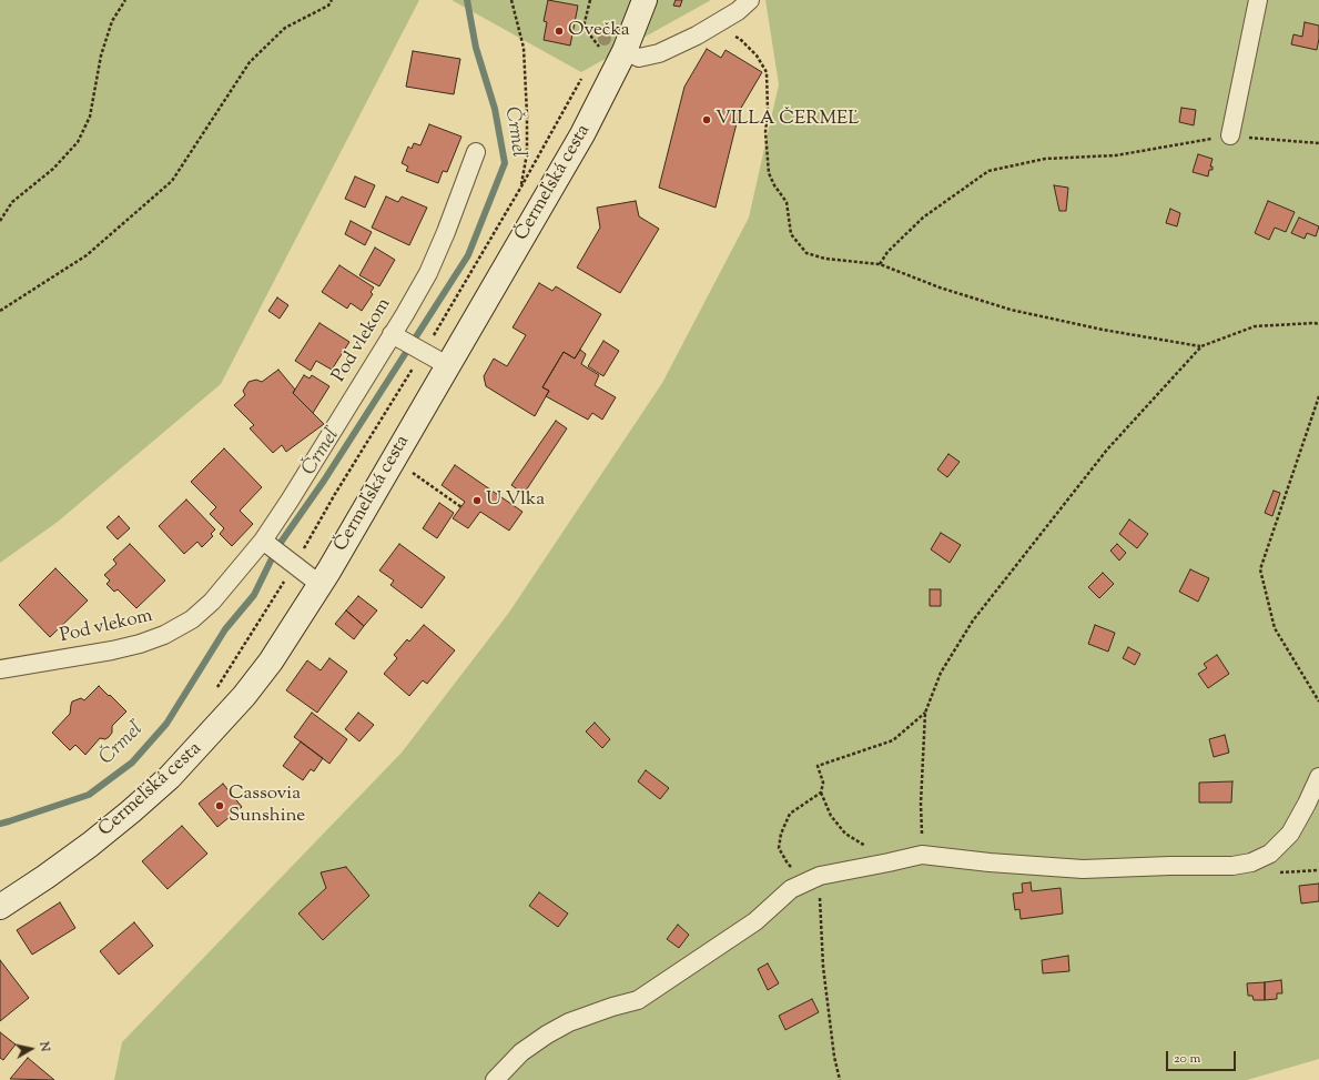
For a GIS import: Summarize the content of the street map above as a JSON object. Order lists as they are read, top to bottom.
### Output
{
  "streets": {
    "main road": ["Čermeľská cesta"],
    "street": ["Pod vlekom"]
  },
  "water": ["Črmeľ"],
  "places": [
    "Ovečka",
    "VILLA ČERMEĽ",
    "U Vlka",
    "Cassovia Sunshine"
  ],
  "scale_bar": "20 m",
  "north": "right"
}
